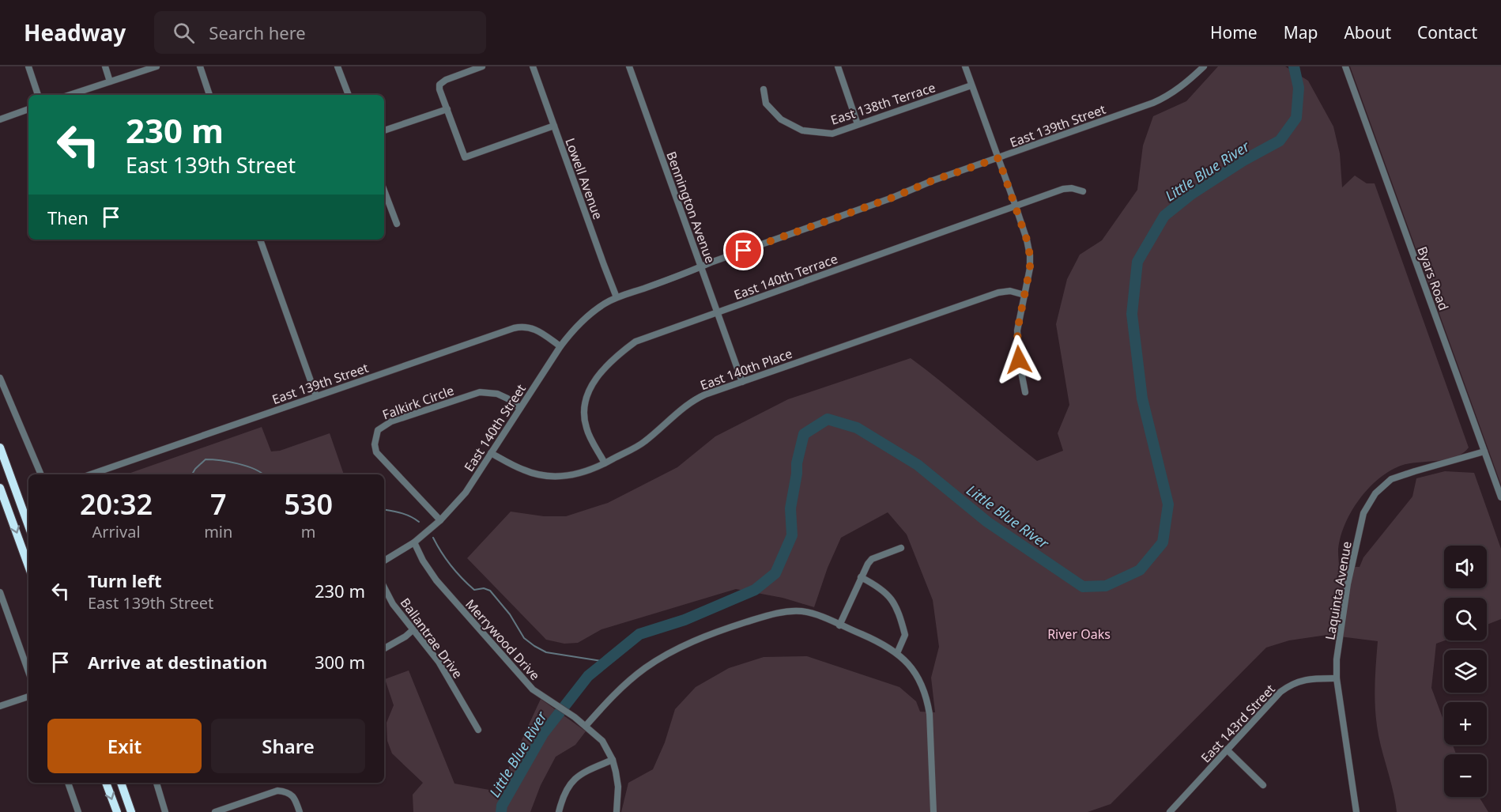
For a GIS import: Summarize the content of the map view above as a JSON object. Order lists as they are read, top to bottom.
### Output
{
  "streets": {
    "street": [
      "East 138th Terrace",
      "East 139th Street",
      "Lowell Avenue",
      "Bennington Avenue",
      "East 140th Terrace",
      "Byars Road",
      "East 140th Place",
      "Falkirk Circle",
      "East 140th Street",
      "Laquinta Avenue",
      "Ballantrae Drive",
      "Merrywood Drive",
      "East 143rd Street"
    ]
  },
  "crossings": [
    ["East 139th Street", "Lowell Avenue"],
    ["East 139th Street", "Bennington Avenue"],
    ["East 139th Street", "East 140th Street"],
    ["Lowell Avenue", "East 140th Street"],
    ["Bennington Avenue", "East 140th Terrace"],
    ["Bennington Avenue", "East 140th Place"],
    ["East 140th Terrace", "East 140th Place"],
    ["Byars Road", "Laquinta Avenue"],
    ["East 140th Place", "East 140th Street"],
    ["Falkirk Circle", "East 140th Street"],
    ["East 140th Street", "Merrywood Drive"],
    ["Laquinta Avenue", "East 143rd Street"]
  ],
  "water": ["Little Blue River"],
  "parks": ["River Oaks"],
  "page": {
    "header": "Headway",
    "search": "Search here",
    "nav": [
      "Home",
      "Map",
      "About",
      "Contact"
    ],
    "turn": ["230 m", "East 139th Street"],
    "then": "Then",
    "eta": [
      "20:32",
      "Arrival",
      "7",
      "min",
      "530",
      "m"
    ],
    "map_buttons": ["+", "−"],
    "list": [
      {
        "name": "Turn left",
        "note": "East 139th Street",
        "value": "230 m"
      },
      {
        "name": "Arrive at destination",
        "value": "300 m"
      }
    ],
    "buttons": ["Exit", "Share"]
  }
}
